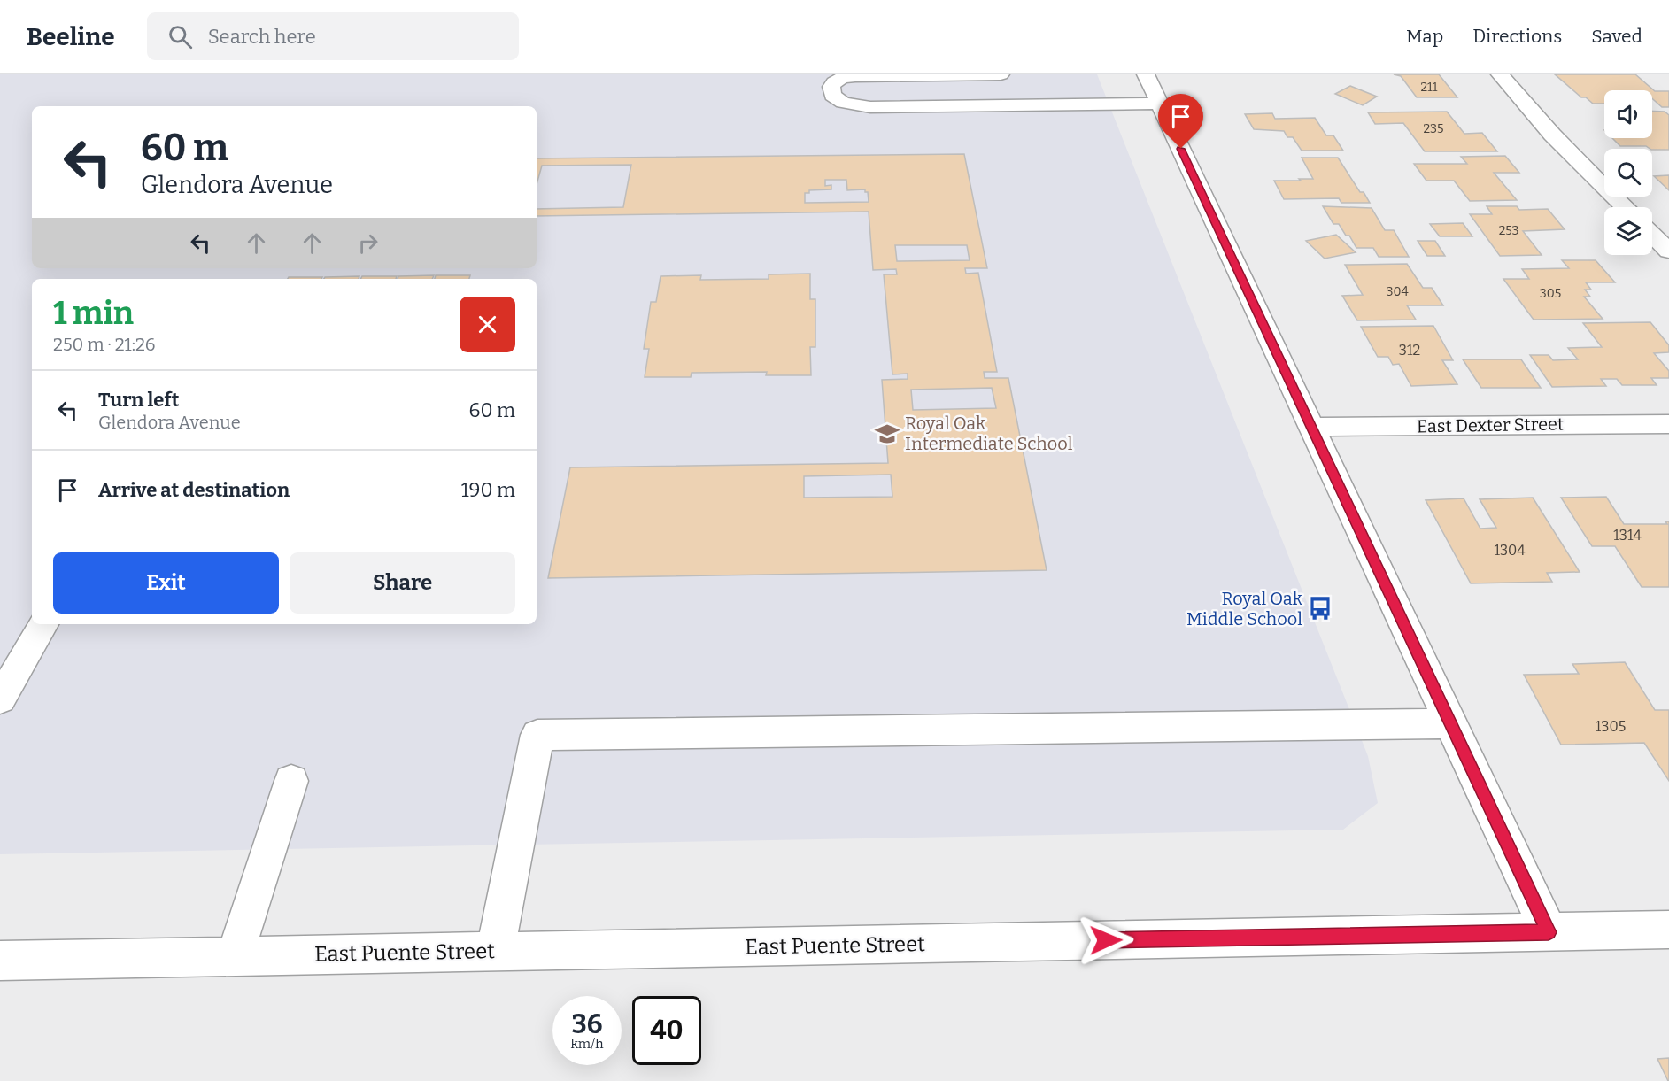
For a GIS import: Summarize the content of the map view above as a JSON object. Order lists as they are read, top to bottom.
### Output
{
  "streets": {
    "street": ["East Dexter Street", "East Puente Street"]
  },
  "places": {
    "school or university": ["Royal Oak Intermediate School"],
    "bus stop": ["Royal Oak Middle School"]
  },
  "house_numbers": [
    "211",
    "235",
    "253",
    "304",
    "305",
    "312",
    "1314",
    "1304",
    "1305"
  ],
  "page": {
    "header": "Beeline",
    "search": "Search here",
    "nav": ["Map", "Directions", "Saved"],
    "turn": ["60 m", "Glendora Avenue"],
    "heading": ["1 min", "250 m · 21:26"],
    "list": [
      {
        "name": "Turn left",
        "note": "Glendora Avenue",
        "value": "60 m"
      },
      {
        "name": "Arrive at destination",
        "value": "190 m"
      }
    ],
    "buttons": ["Exit", "Share"],
    "speed": "36 km/h",
    "limit": "40"
  }
}
